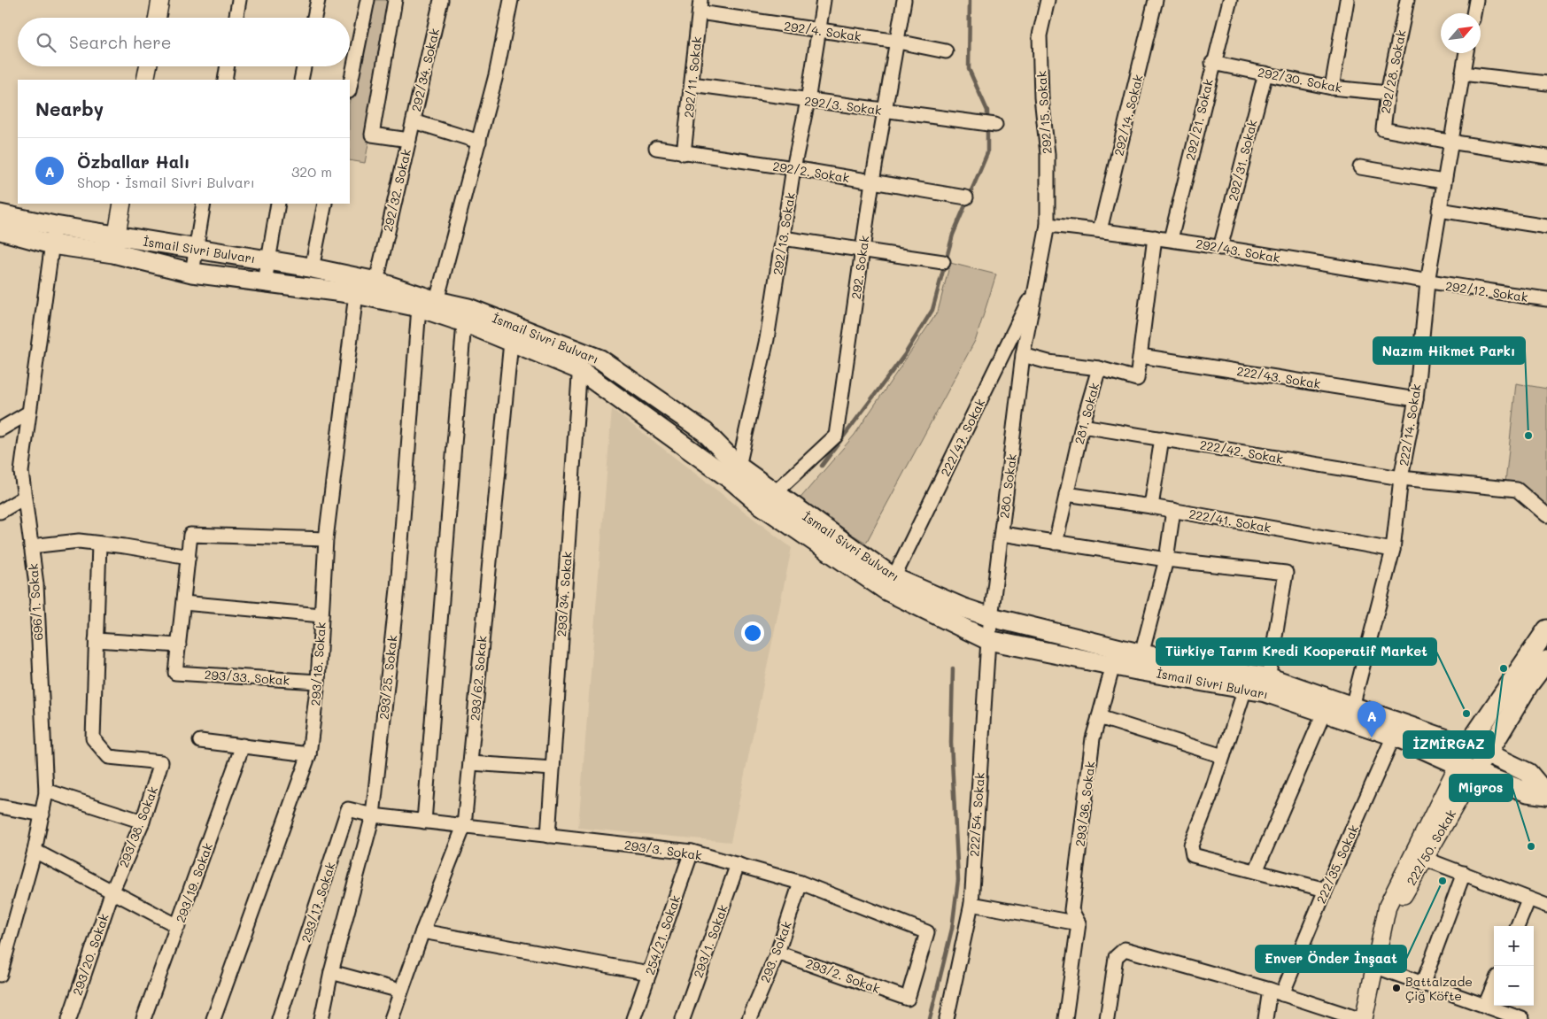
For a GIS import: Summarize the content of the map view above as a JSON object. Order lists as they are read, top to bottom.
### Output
{
  "streets": {
    "main road": ["İsmail Sivri Bulvarı"],
    "street": [
      "292/4. Sokak",
      "292/34. Sokak",
      "292/28. Sokak",
      "292/11. Sokak",
      "292/30. Sokak",
      "292/3. Sokak",
      "292/15. Sokak",
      "292/14. Sokak",
      "292/21. Sokak",
      "292/31. Sokak",
      "292/2. Sokak",
      "292/32. Sokak",
      "292/13. Sokak",
      "292/43. Sokak",
      "292. Sokak",
      "292/12. Sokak",
      "222/43. Sokak",
      "281. Sokak",
      "222/14. Sokak",
      "222/47. Sokak",
      "222/42. Sokak",
      "280. Sokak",
      "222/41. Sokak",
      "293/34. Sokak",
      "696/1. Sokak",
      "293/18. Sokak",
      "293/33. Sokak",
      "293/25. Sokak",
      "293/62. Sokak",
      "293/36. Sokak",
      "222/54. Sokak",
      "293/38. Sokak",
      "222/50. Sokak",
      "293/3. Sokak",
      "222/35. Sokak",
      "293/19. Sokak",
      "293/17. Sokak",
      "254/21. Sokak",
      "293/1. Sokak",
      "293. Sokak",
      "293/20. Sokak",
      "293/2. Sokak"
    ]
  },
  "crossings": [
    ["292/4. Sokak", "292/11. Sokak"],
    ["292/4. Sokak", "292/13. Sokak"],
    ["292/4. Sokak", "292. Sokak"],
    ["292/34. Sokak", "292/32. Sokak"],
    ["292/28. Sokak", "292/30. Sokak"],
    ["292/28. Sokak", "222/14. Sokak"],
    ["292/11. Sokak", "292/3. Sokak"],
    ["292/11. Sokak", "292/2. Sokak"],
    ["292/30. Sokak", "292/21. Sokak"],
    ["292/30. Sokak", "292/31. Sokak"],
    ["292/3. Sokak", "292/13. Sokak"],
    ["292/3. Sokak", "292. Sokak"],
    ["292/15. Sokak", "292/43. Sokak"],
    ["292/15. Sokak", "280. Sokak"],
    ["292/14. Sokak", "292/43. Sokak"],
    ["292/21. Sokak", "292/43. Sokak"],
    ["292/31. Sokak", "292/43. Sokak"],
    ["292/2. Sokak", "292/13. Sokak"],
    ["292/2. Sokak", "292. Sokak"],
    ["292/32. Sokak", "İsmail Sivri Bulvarı"],
    ["292/13. Sokak", "İsmail Sivri Bulvarı"],
    ["İsmail Sivri Bulvarı", "292. Sokak"],
    ["İsmail Sivri Bulvarı", "222/14. Sokak"],
    ["İsmail Sivri Bulvarı", "222/47. Sokak"],
    ["İsmail Sivri Bulvarı", "280. Sokak"],
    ["İsmail Sivri Bulvarı", "293/34. Sokak"],
    ["İsmail Sivri Bulvarı", "696/1. Sokak"],
    ["İsmail Sivri Bulvarı", "293/18. Sokak"],
    ["İsmail Sivri Bulvarı", "293/25. Sokak"],
    ["İsmail Sivri Bulvarı", "293/62. Sokak"],
    ["İsmail Sivri Bulvarı", "293/36. Sokak"],
    ["İsmail Sivri Bulvarı", "222/54. Sokak"],
    ["İsmail Sivri Bulvarı", "222/50. Sokak"],
    ["İsmail Sivri Bulvarı", "222/35. Sokak"],
    ["292/43. Sokak", "292/12. Sokak"],
    ["292/43. Sokak", "222/14. Sokak"],
    ["292/43. Sokak", "280. Sokak"],
    ["292/12. Sokak", "222/14. Sokak"],
    ["222/43. Sokak", "281. Sokak"],
    ["222/43. Sokak", "222/14. Sokak"],
    ["281. Sokak", "222/42. Sokak"],
    ["281. Sokak", "222/41. Sokak"],
    ["222/14. Sokak", "222/42. Sokak"],
    ["222/14. Sokak", "222/41. Sokak"],
    ["222/47. Sokak", "280. Sokak"],
    ["280. Sokak", "222/54. Sokak"],
    ["293/34. Sokak", "293/3. Sokak"],
    ["293/18. Sokak", "293/33. Sokak"],
    ["293/25. Sokak", "293/3. Sokak"],
    ["293/25. Sokak", "293/17. Sokak"],
    ["293/62. Sokak", "293/3. Sokak"],
    ["293/38. Sokak", "293/20. Sokak"],
    ["293/3. Sokak", "293/17. Sokak"],
    ["293/3. Sokak", "254/21. Sokak"],
    ["293/3. Sokak", "293/1. Sokak"],
    ["293/3. Sokak", "293. Sokak"],
    ["293/3. Sokak", "293/2. Sokak"],
    ["293. Sokak", "293/2. Sokak"]
  ],
  "places": [
    "Nazım Hikmet Parkı",
    "İZMİRGAZ",
    "Türkiye Tarım Kredi Kooperatif Market",
    "Migros",
    "Enver Önder İnşaat",
    "Battalzade Çiğ Köfte"
  ],
  "north": "top right",
  "page": {
    "search": "Search here",
    "heading": "Nearby",
    "list": [
      {
        "mark": "A",
        "name": "Özballar Halı",
        "note": "Shop · İsmail Sivri Bulvarı",
        "value": "320 m"
      }
    ],
    "pins": "A",
    "map_buttons": ["+", "−"]
  }
}
